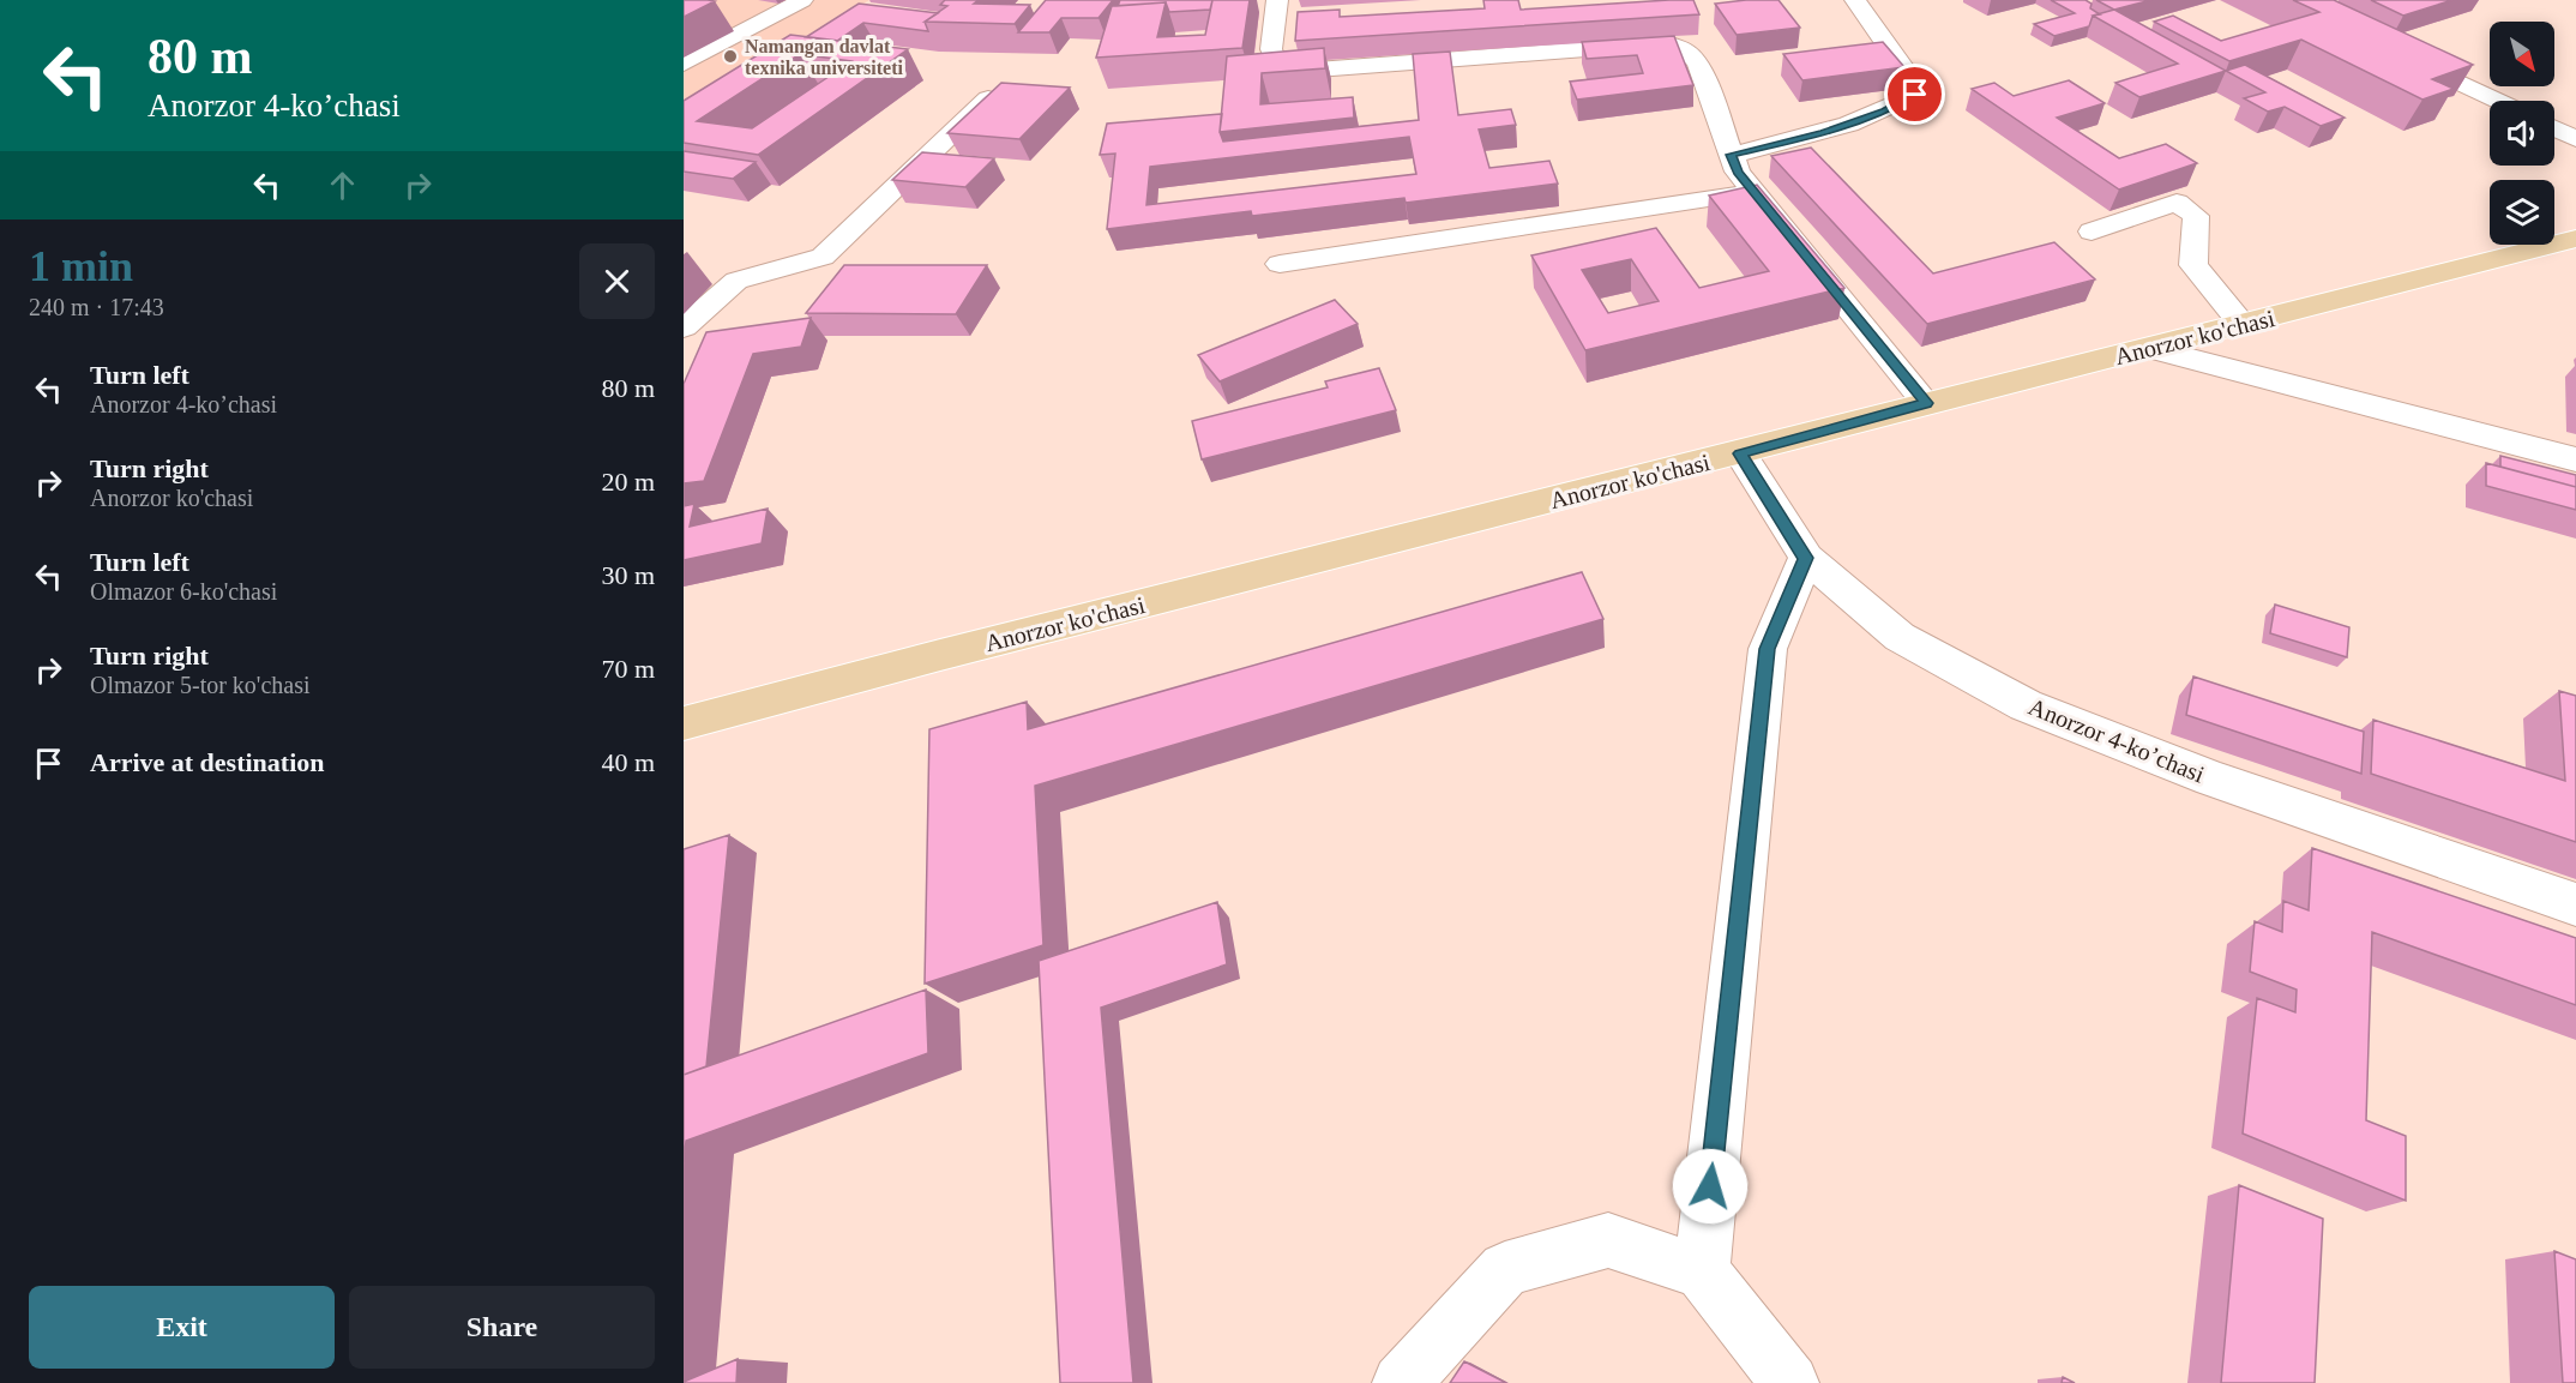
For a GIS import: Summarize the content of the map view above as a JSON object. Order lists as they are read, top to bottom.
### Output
{
  "streets": {
    "main road": ["Anorzor ko'chasi"],
    "street": ["Аnorzor 4-koʼchasi"]
  },
  "crossings": [
    ["Anorzor ko'chasi", "Аnorzor 4-koʼchasi"]
  ],
  "places": ["Namangan davlat texnika universiteti"],
  "north": "bottom right",
  "page": {
    "turn": ["80 m", "Аnorzor 4-koʼchasi"],
    "heading": ["1 min", "240 m · 17:43"],
    "list": [
      {
        "name": "Turn left",
        "note": "Аnorzor 4-koʼchasi",
        "value": "80 m"
      },
      {
        "name": "Turn right",
        "note": "Anorzor ko'chasi",
        "value": "20 m"
      },
      {
        "name": "Turn left",
        "note": "Olmazor 6-ko'chasi",
        "value": "30 m"
      },
      {
        "name": "Turn right",
        "note": "Olmazor 5-tor ko'chasi",
        "value": "70 m"
      },
      {
        "name": "Arrive at destination",
        "value": "40 m"
      }
    ],
    "buttons": ["Exit", "Share"]
  }
}
